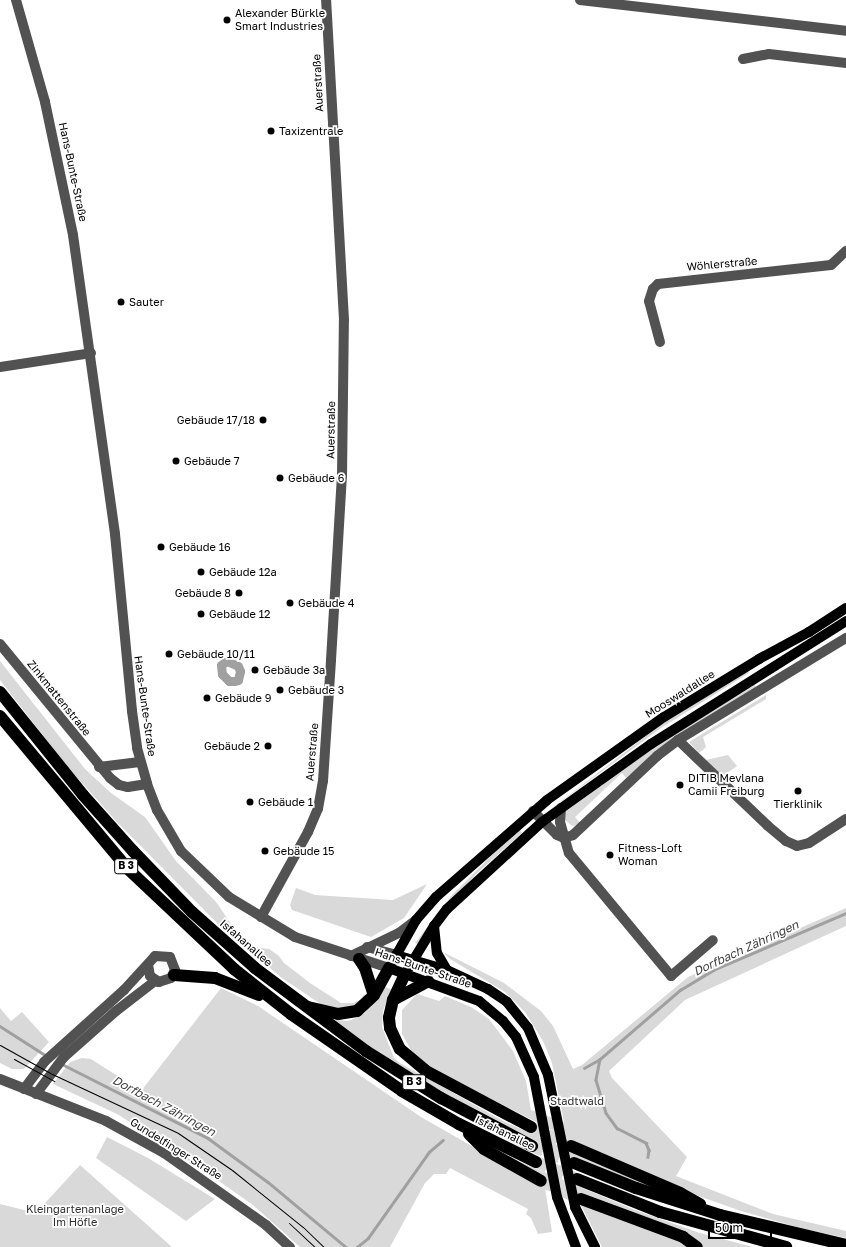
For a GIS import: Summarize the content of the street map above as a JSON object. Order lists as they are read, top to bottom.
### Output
{
  "streets": {
    "highway": ["B 3", "Isfahanallee"],
    "main road": ["Hans-Bunte-Straße", "Mooswaldallee"],
    "street": [
      "Auerstraße",
      "Wöhlerstraße",
      "Zinkmattenstraße",
      "Gundelfinger Straße"
    ]
  },
  "crossings": [
    ["Auerstraße", "Hans-Bunte-Straße"],
    ["Hans-Bunte-Straße", "Mooswaldallee"],
    ["Hans-Bunte-Straße", "Zinkmattenstraße"]
  ],
  "water": ["Dorfbach Zähringen"],
  "parks": ["Stadtwald", "Kleingartenanlage Im Höfle"],
  "places": [
    "Alexander Bürkle Smart Industries",
    "Taxizentrale",
    "Sauter",
    "Gebäude 17/18",
    "Gebäude 7",
    "Gebäude 6",
    "Gebäude 16",
    "Gebäude 12a",
    "Gebäude 8",
    "Gebäude 4",
    "Gebäude 12",
    "Gebäude 10/11",
    "Gebäude 3a",
    "Gebäude 3",
    "Gebäude 9",
    "Gebäude 2",
    "DITIB Mevlana Camii Freiburg",
    "Tierklinik",
    "Gebäude 1",
    "Gebäude 15",
    "Fitness-Loft Woman"
  ],
  "scale_bar": "50 m"
}
